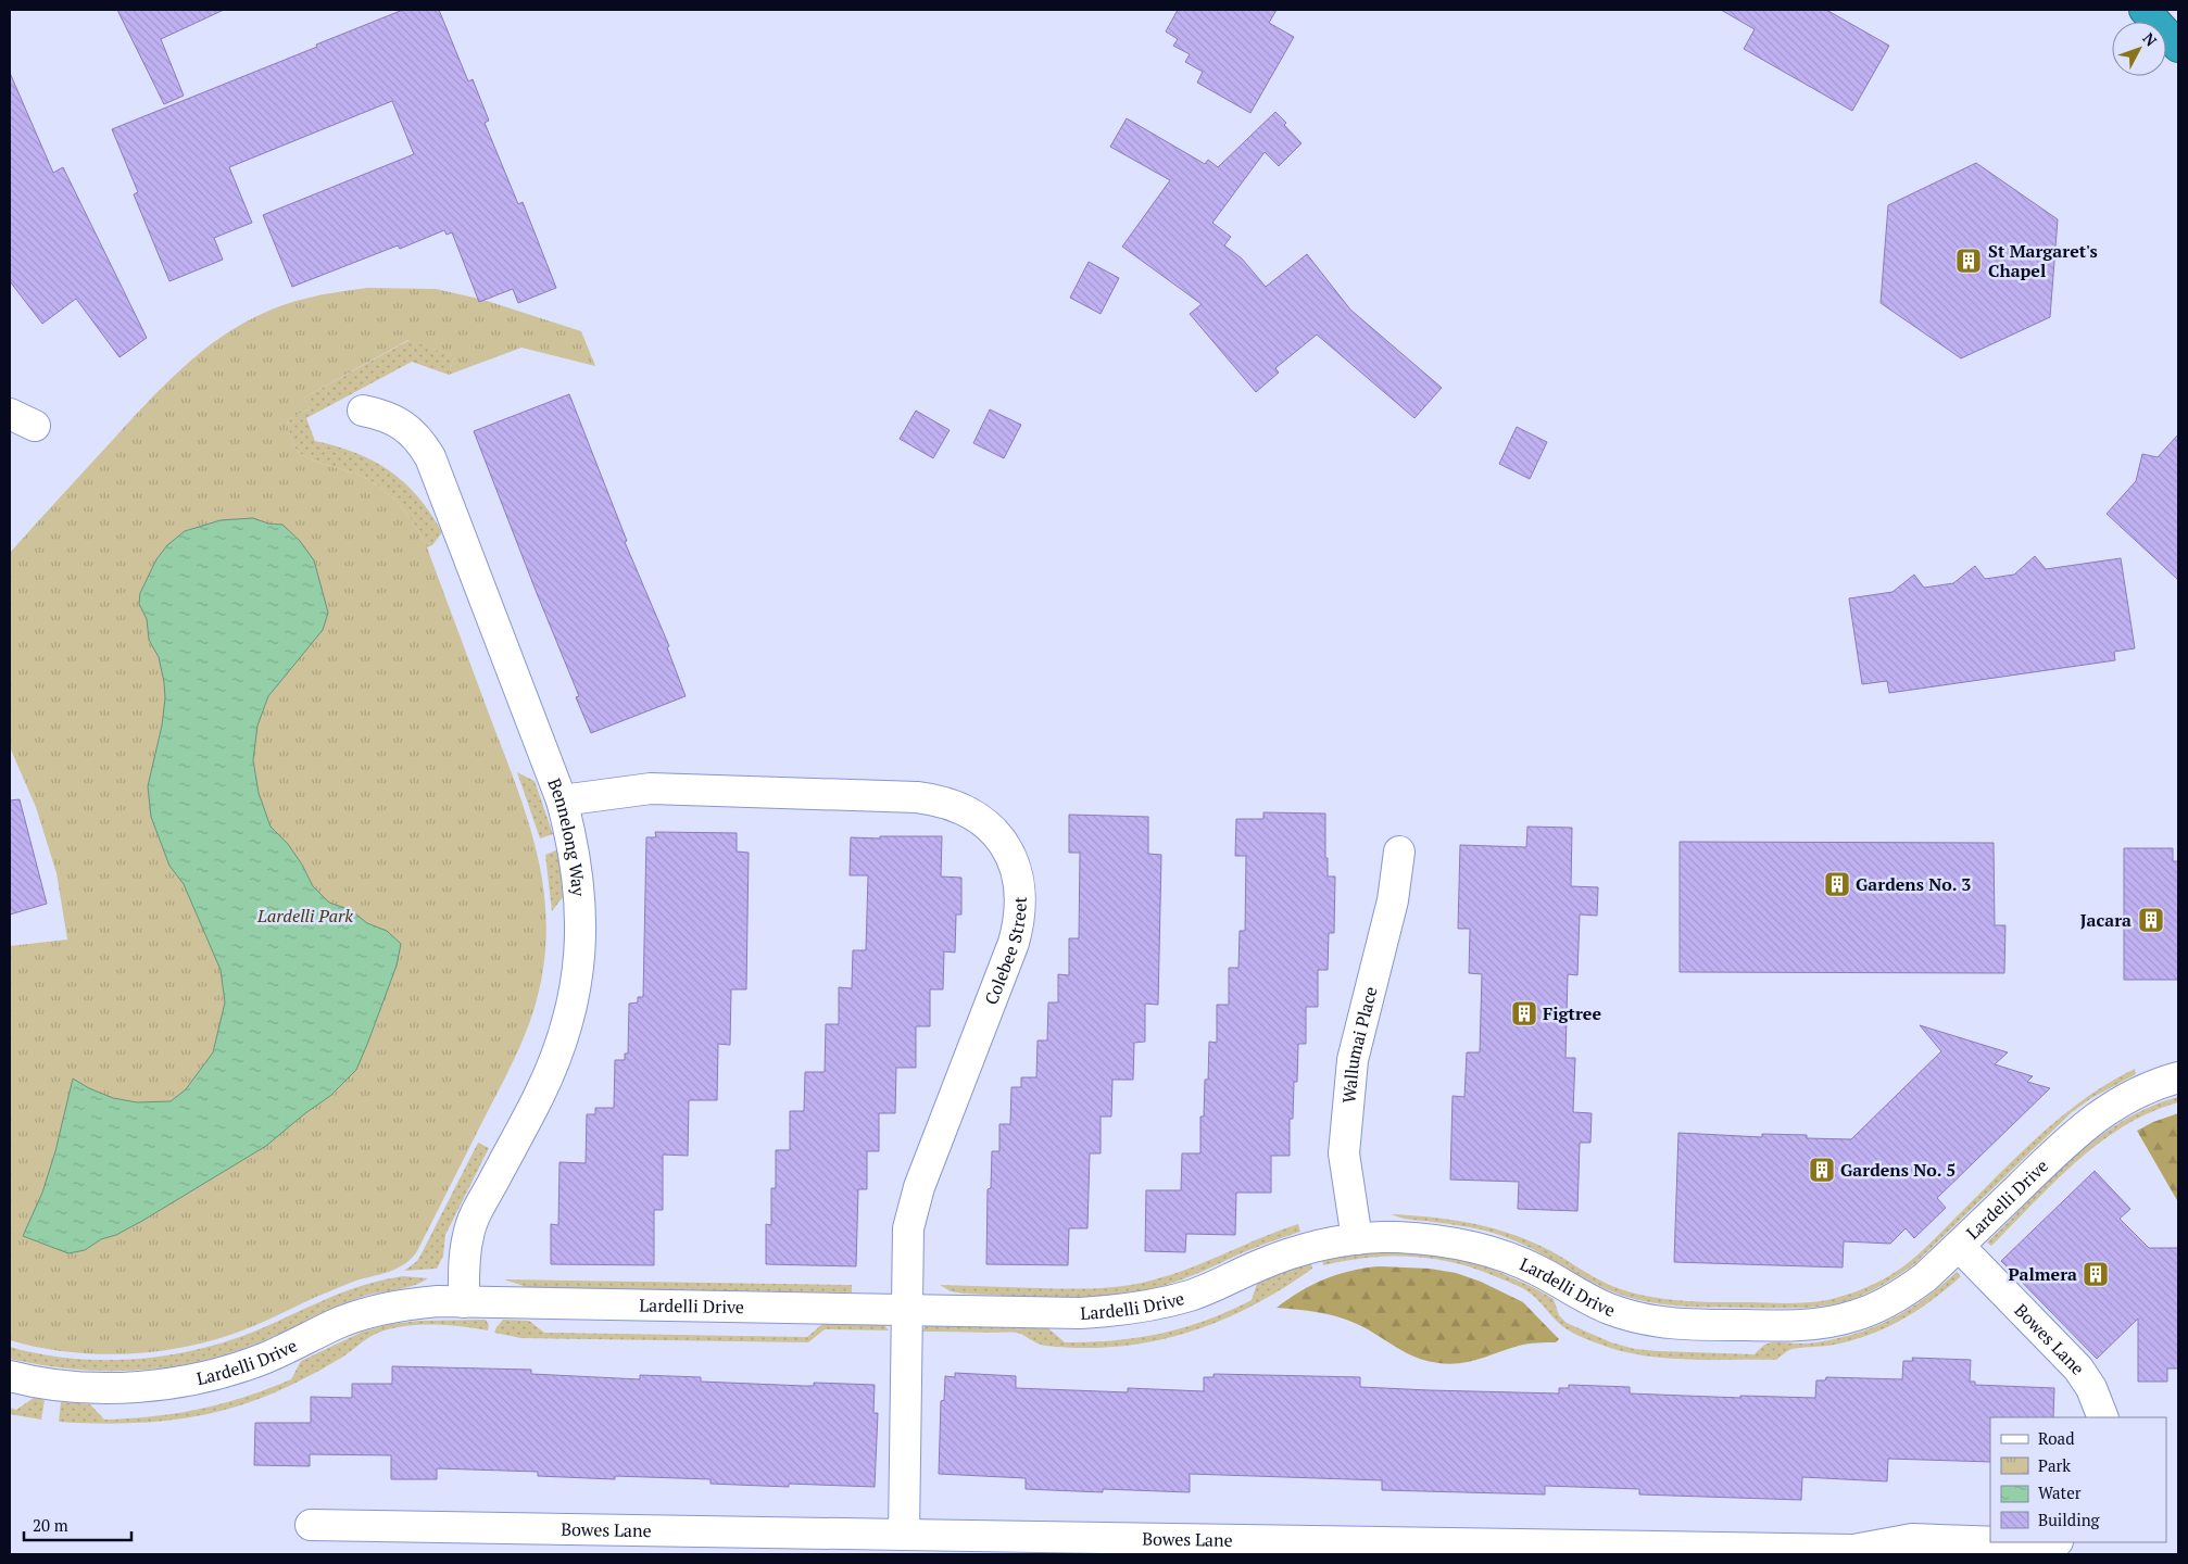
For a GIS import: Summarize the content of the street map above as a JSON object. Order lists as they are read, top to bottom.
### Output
{
  "streets": {
    "street": [
      "Bennelong Way",
      "Colebee Street",
      "Wallumai Place",
      "Lardelli Drive",
      "Bowes Lane"
    ]
  },
  "crossings": [
    ["Bennelong Way", "Colebee Street"],
    ["Bennelong Way", "Lardelli Drive"],
    ["Colebee Street", "Lardelli Drive"],
    ["Wallumai Place", "Lardelli Drive"],
    ["Lardelli Drive", "Bowes Lane"]
  ],
  "parks": ["Lardelli Park"],
  "places": {
    "building": [
      "St Margaret's Chapel",
      "Gardens No. 3",
      "Jacara",
      "Figtree",
      "Gardens No. 5",
      "Palmera"
    ]
  },
  "legend": [
    "Road",
    "Park",
    "Water",
    "Building"
  ],
  "scale_bar": "20 m",
  "north": "top right"
}
